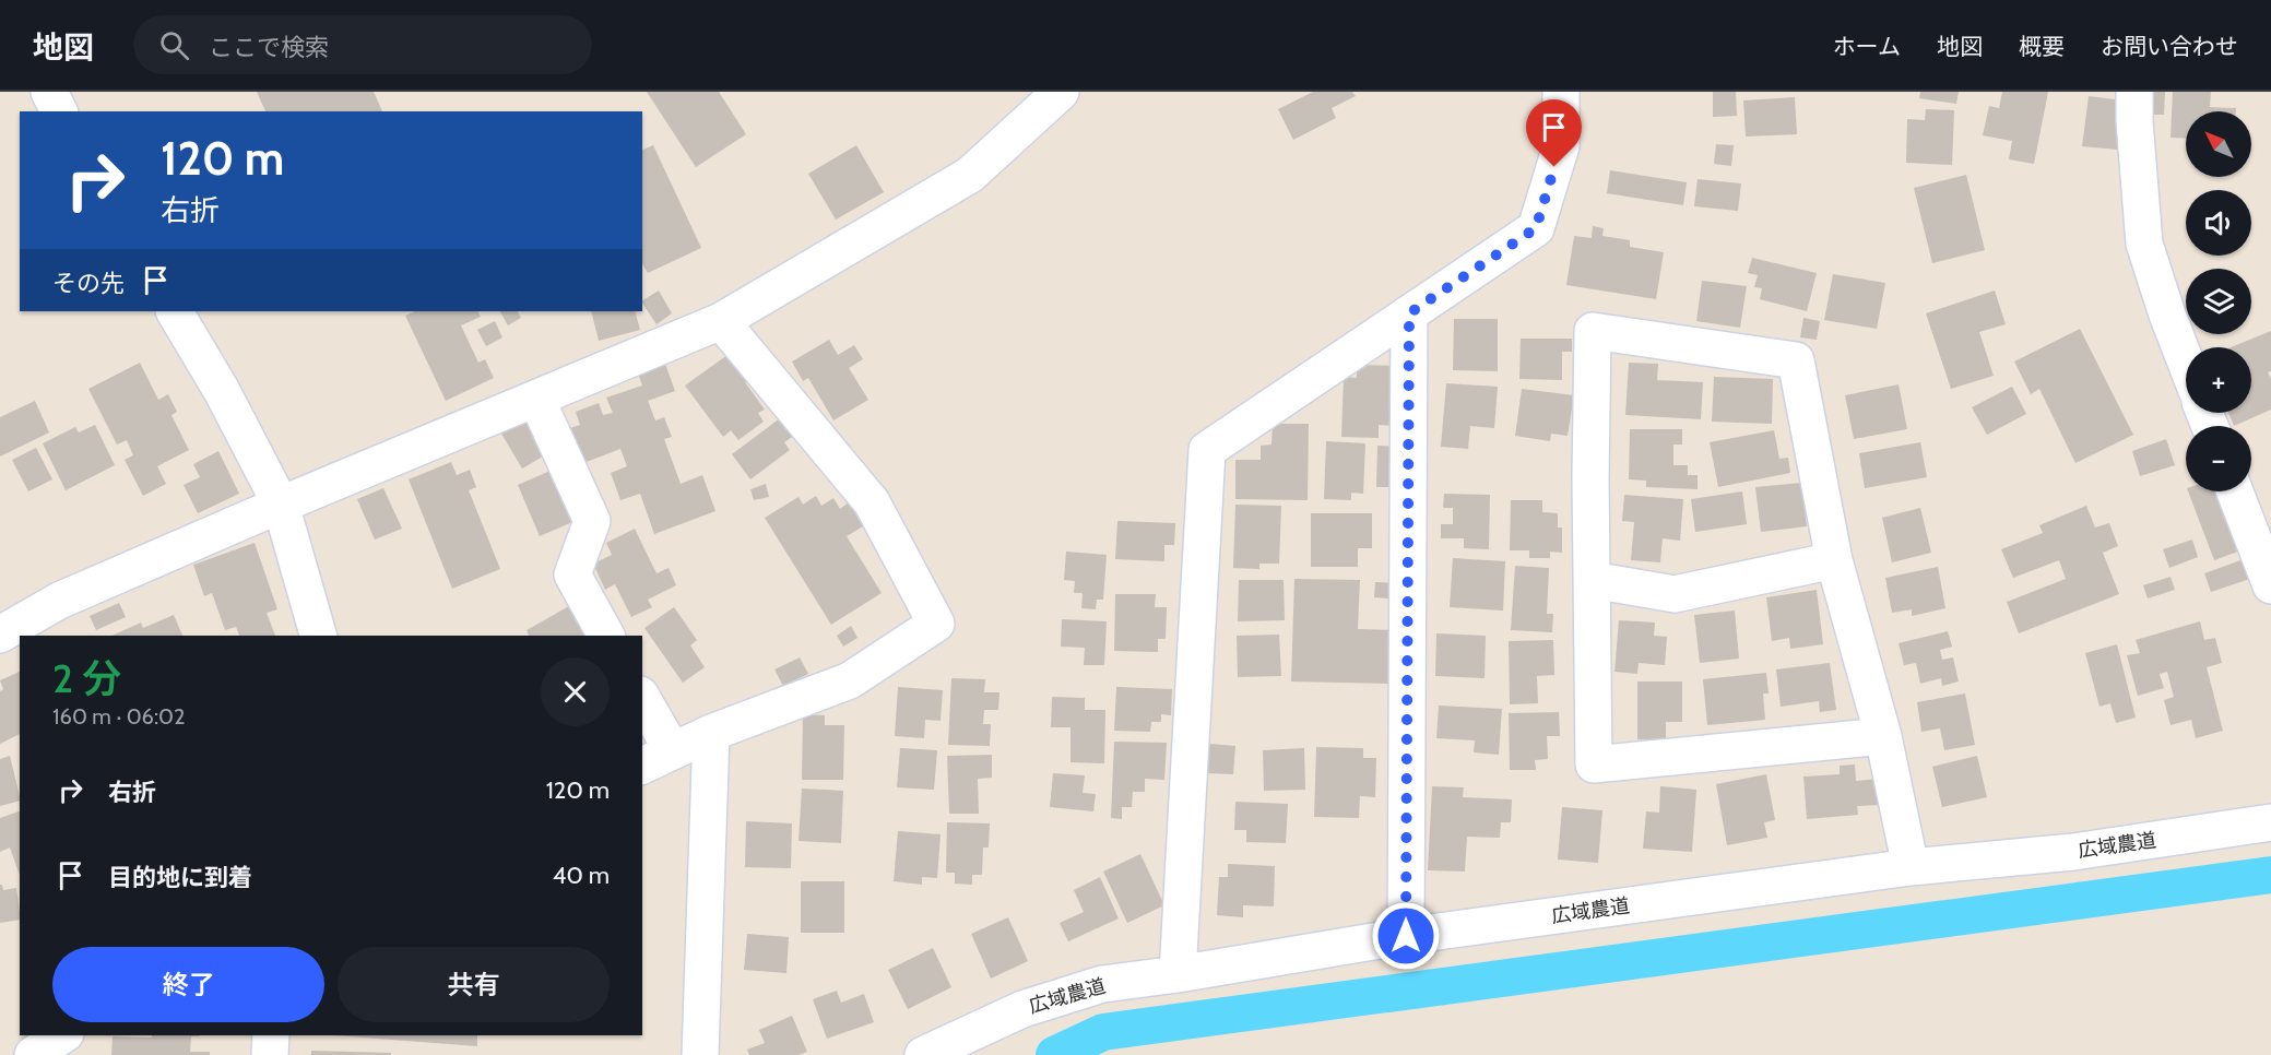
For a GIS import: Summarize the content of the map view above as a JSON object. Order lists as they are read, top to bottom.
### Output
{
  "streets": {
    "street": ["広域農道"]
  },
  "north": "top left",
  "page": {
    "header": "地図",
    "search": "ここで検索",
    "nav": [
      "ホーム",
      "地図",
      "概要",
      "お問い合わせ"
    ],
    "map_buttons": ["+", "−"],
    "turn": ["120 m", "右折"],
    "then": "その先",
    "heading": ["2 分", "160 m · 06:02"],
    "list": [
      {
        "name": "右折",
        "value": "120 m"
      },
      {
        "name": "目的地に到着",
        "value": "40 m"
      }
    ],
    "buttons": ["終了", "共有"]
  }
}
